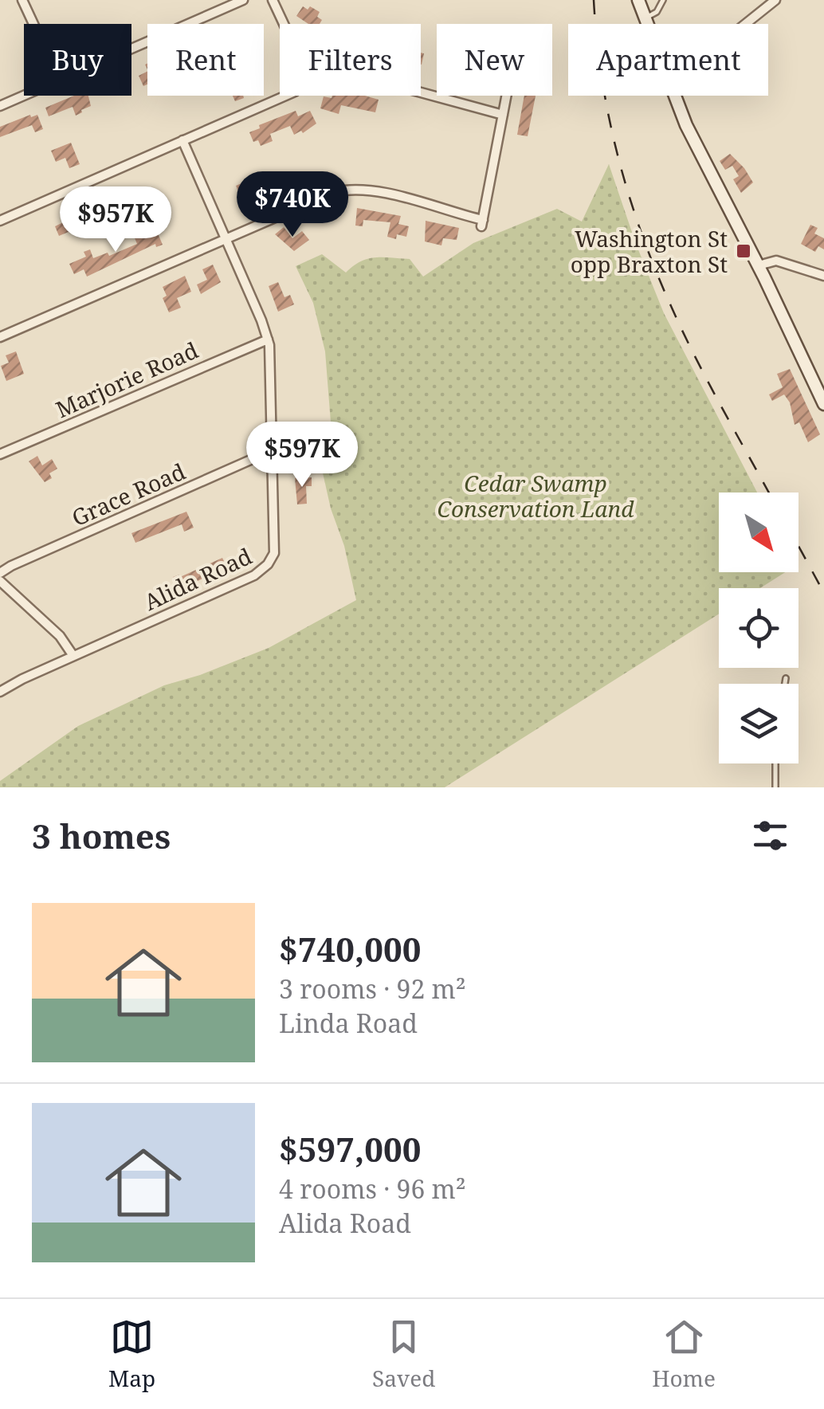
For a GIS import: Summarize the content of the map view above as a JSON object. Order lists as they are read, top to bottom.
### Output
{
  "streets": {
    "street": ["Marjorie Road", "Grace Road", "Alida Road"]
  },
  "crossings": [
    ["Marjorie Road", "Alida Road"],
    ["Grace Road", "Alida Road"]
  ],
  "parks": ["Cedar Swamp Conservation Land"],
  "places": {
    "transit": ["Washington St opp Braxton St"]
  },
  "north": "bottom right",
  "page": {
    "chip": [
      "Buy",
      "Rent",
      "Filters",
      "New",
      "Apartment"
    ],
    "price": ["$740K", "$957K", "$597K"],
    "heading": "3 homes",
    "list": [
      {
        "name": "$740,000",
        "note": "3 rooms · 92 m² · Linda Road"
      },
      {
        "name": "$597,000",
        "note": "4 rooms · 96 m² · Alida Road"
      }
    ],
    "tabs": ["Map", "Saved", "Home"]
  }
}
